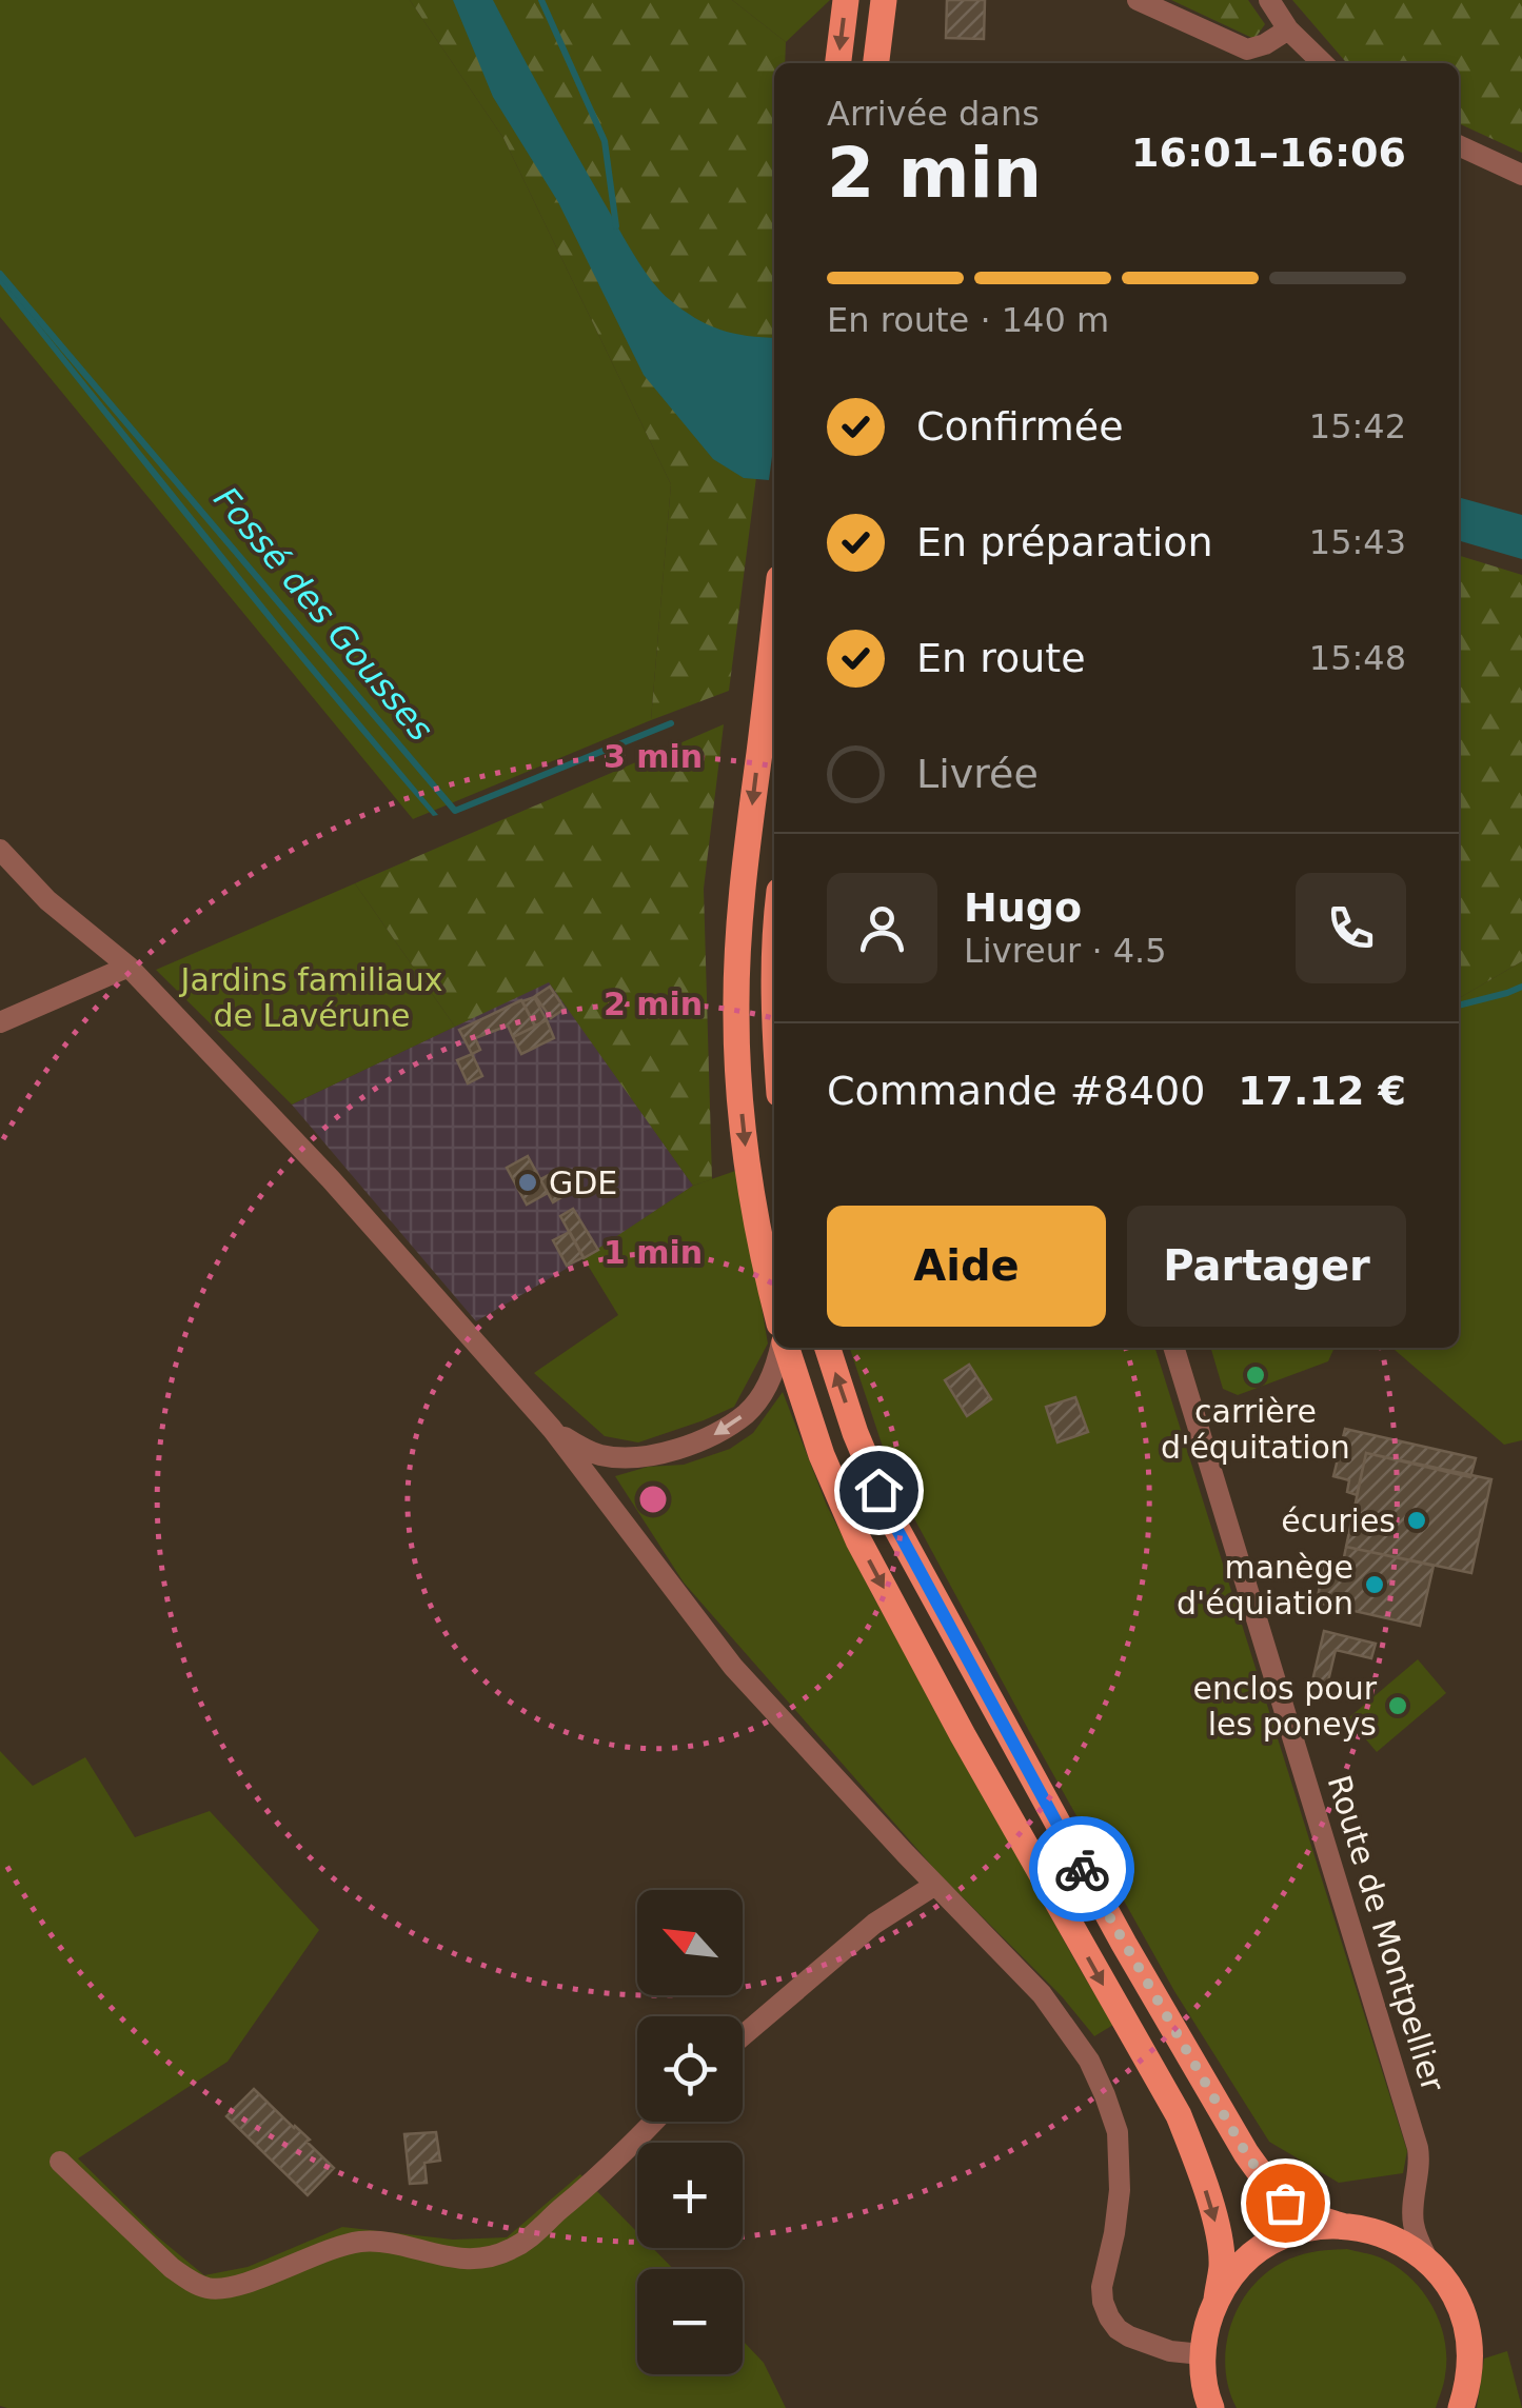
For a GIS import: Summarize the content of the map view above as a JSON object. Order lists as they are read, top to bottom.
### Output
{
  "streets": {
    "street": ["Route de Montpellier"]
  },
  "water": ["Fossé des Gousses"],
  "parks": ["Jardins familiaux de Lavérune"],
  "places": [
    "GDE",
    "carrière d'équitation",
    "écuries",
    "manège d'équiation",
    "enclos pour les poneys"
  ],
  "north": "top left",
  "page": {
    "heading": ["2 min", "Arrivée dans", "16:01–16:06"],
    "panel": [
      "Hugo",
      "Livreur · 4.5",
      "Commande #8400",
      "17.12 €"
    ],
    "bar": "En route · 140 m",
    "list": [
      ["Confirmée", "15:42"],
      ["En préparation", "15:43"],
      ["En route", "15:48"],
      "Livrée"
    ],
    "buttons": ["Aide", "Partager"],
    "map_buttons": ["+", "−"]
  },
  "rings": ["3 min", "2 min", "1 min"]
}
